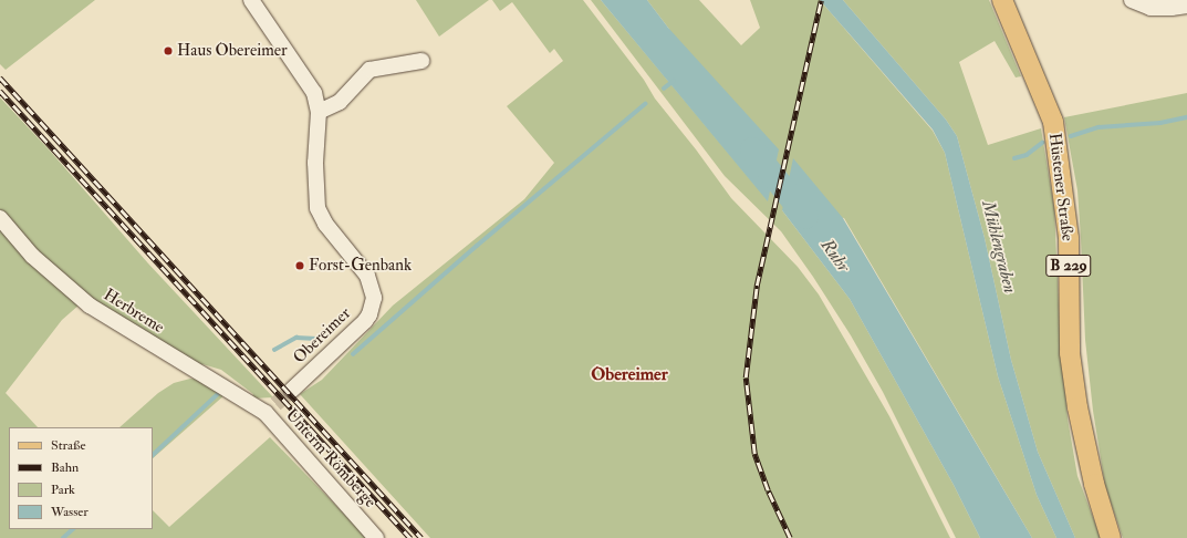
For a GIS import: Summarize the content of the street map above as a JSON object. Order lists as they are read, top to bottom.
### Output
{
  "streets": {
    "main road": ["Hüstener Straße", "B 229"],
    "street": ["Herbreme", "Obereimer", "Unterm Römberge"]
  },
  "crossings": [
    ["Herbreme", "Unterm Römberge"]
  ],
  "districts": ["Obereimer"],
  "water": ["Mühlengraben", "Ruhr"],
  "places": ["Haus Obereimer", "Forst-Genbank"],
  "legend": [
    "Straße",
    "Bahn",
    "Park",
    "Wasser"
  ]
}
